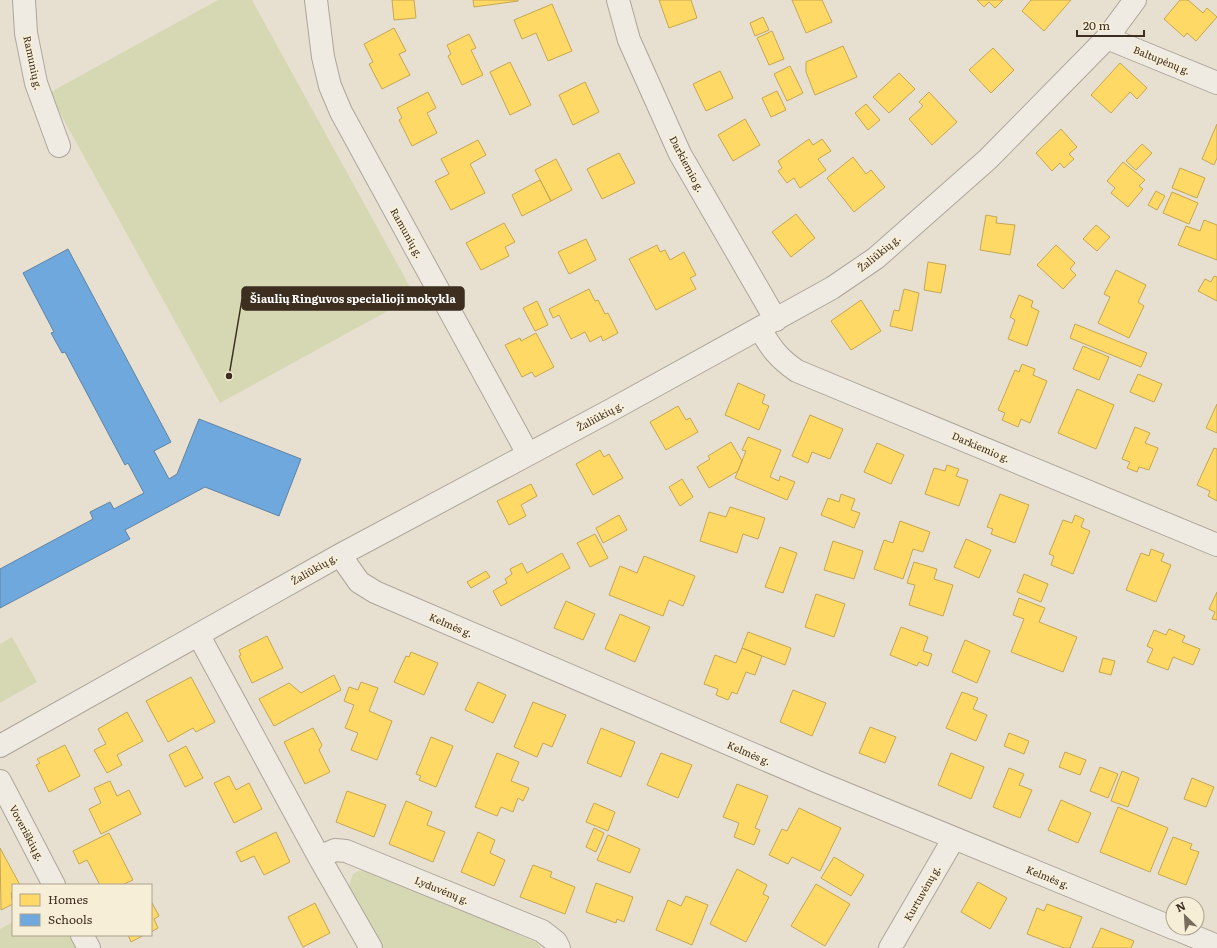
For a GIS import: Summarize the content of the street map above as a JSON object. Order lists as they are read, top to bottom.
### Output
{
  "streets": {
    "street": [
      "Baltupėnų g.",
      "Ramunių g.",
      "Darkiemio g.",
      "Žaliūkių g.",
      "Kelmės g.",
      "Voveriškių g.",
      "Lyduvėnų g.",
      "Kurtuvėnų g."
    ]
  },
  "crossings": [
    ["Baltupėnų g.", "Žaliūkių g."],
    ["Ramunių g.", "Žaliūkių g."],
    ["Darkiemio g.", "Žaliūkių g."],
    ["Žaliūkių g.", "Kelmės g."],
    ["Kelmės g.", "Kurtuvėnų g."]
  ],
  "places": ["Šiaulių Ringuvos specialioji mokykla"],
  "legend": ["Homes", "Schools"],
  "scale_bar": "20 m",
  "north": "top left"
}
